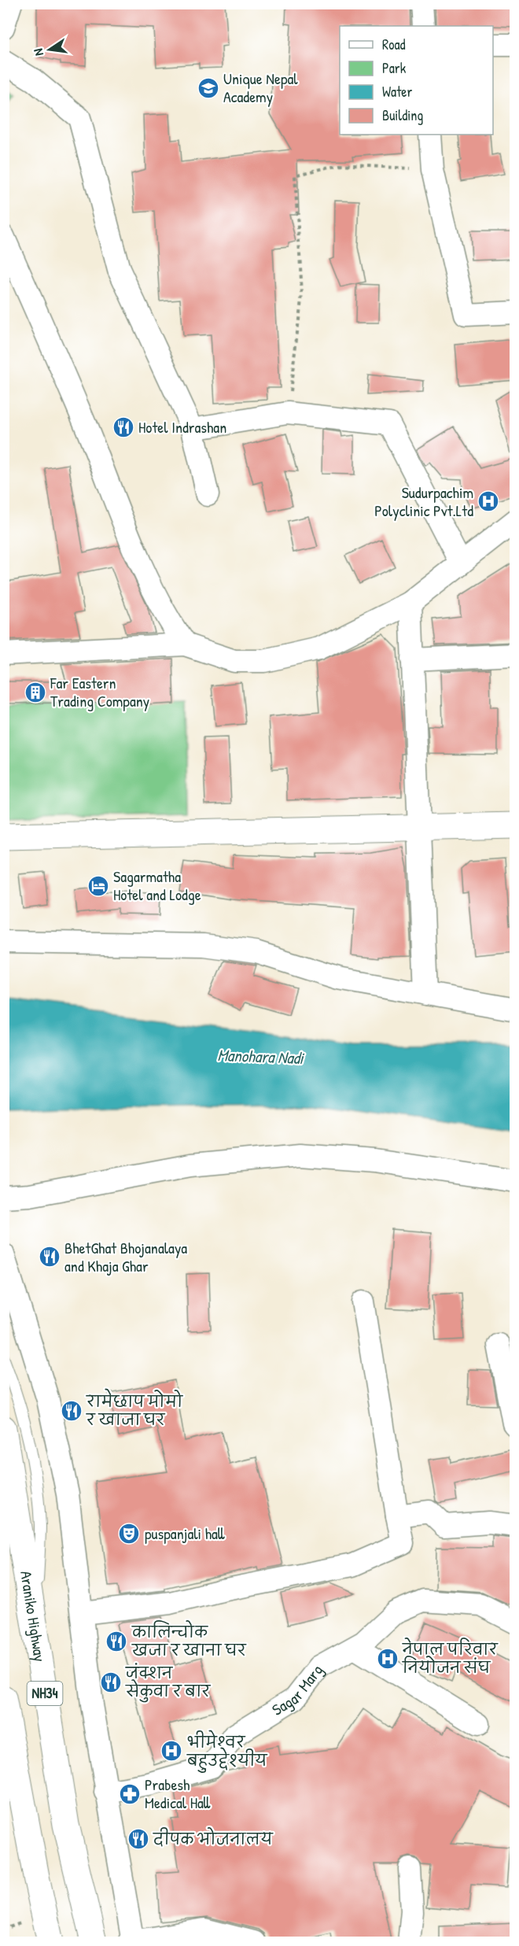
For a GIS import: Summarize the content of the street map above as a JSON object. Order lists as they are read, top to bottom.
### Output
{
  "streets": {
    "main road": ["Araniko Highway", "NH34"],
    "street": ["Sagar Marg"]
  },
  "water": ["Manohara Nadi"],
  "places": {
    "school or university": ["Unique Nepal Academy"],
    "restaurant": [
      "Hotel Indrashan",
      "BhetGhat Bhojanalaya and Khaja Ghar",
      "रामेछाप मोमो र खाजा घर",
      "कालिन्चोक खजा र खाना घर",
      "जंक्शन सेकुवा र बार",
      "दीपक भोजनालय"
    ],
    "hospital": ["Sudurpachim Polyclinic Pvt.Ltd", "नेपाल परिवार नियोजन संघ", "भीमेश्वर बहुउद्देश्यीय"],
    "building": ["Far Eastern Trading Company"],
    "hotel": ["Sagarmatha Hotel and Lodge"],
    "theatre": ["puspanjali hall"],
    "pharmacy": ["Prabesh Medical Hall"]
  },
  "legend": [
    "Road",
    "Park",
    "Water",
    "Building"
  ],
  "north": "left"
}
